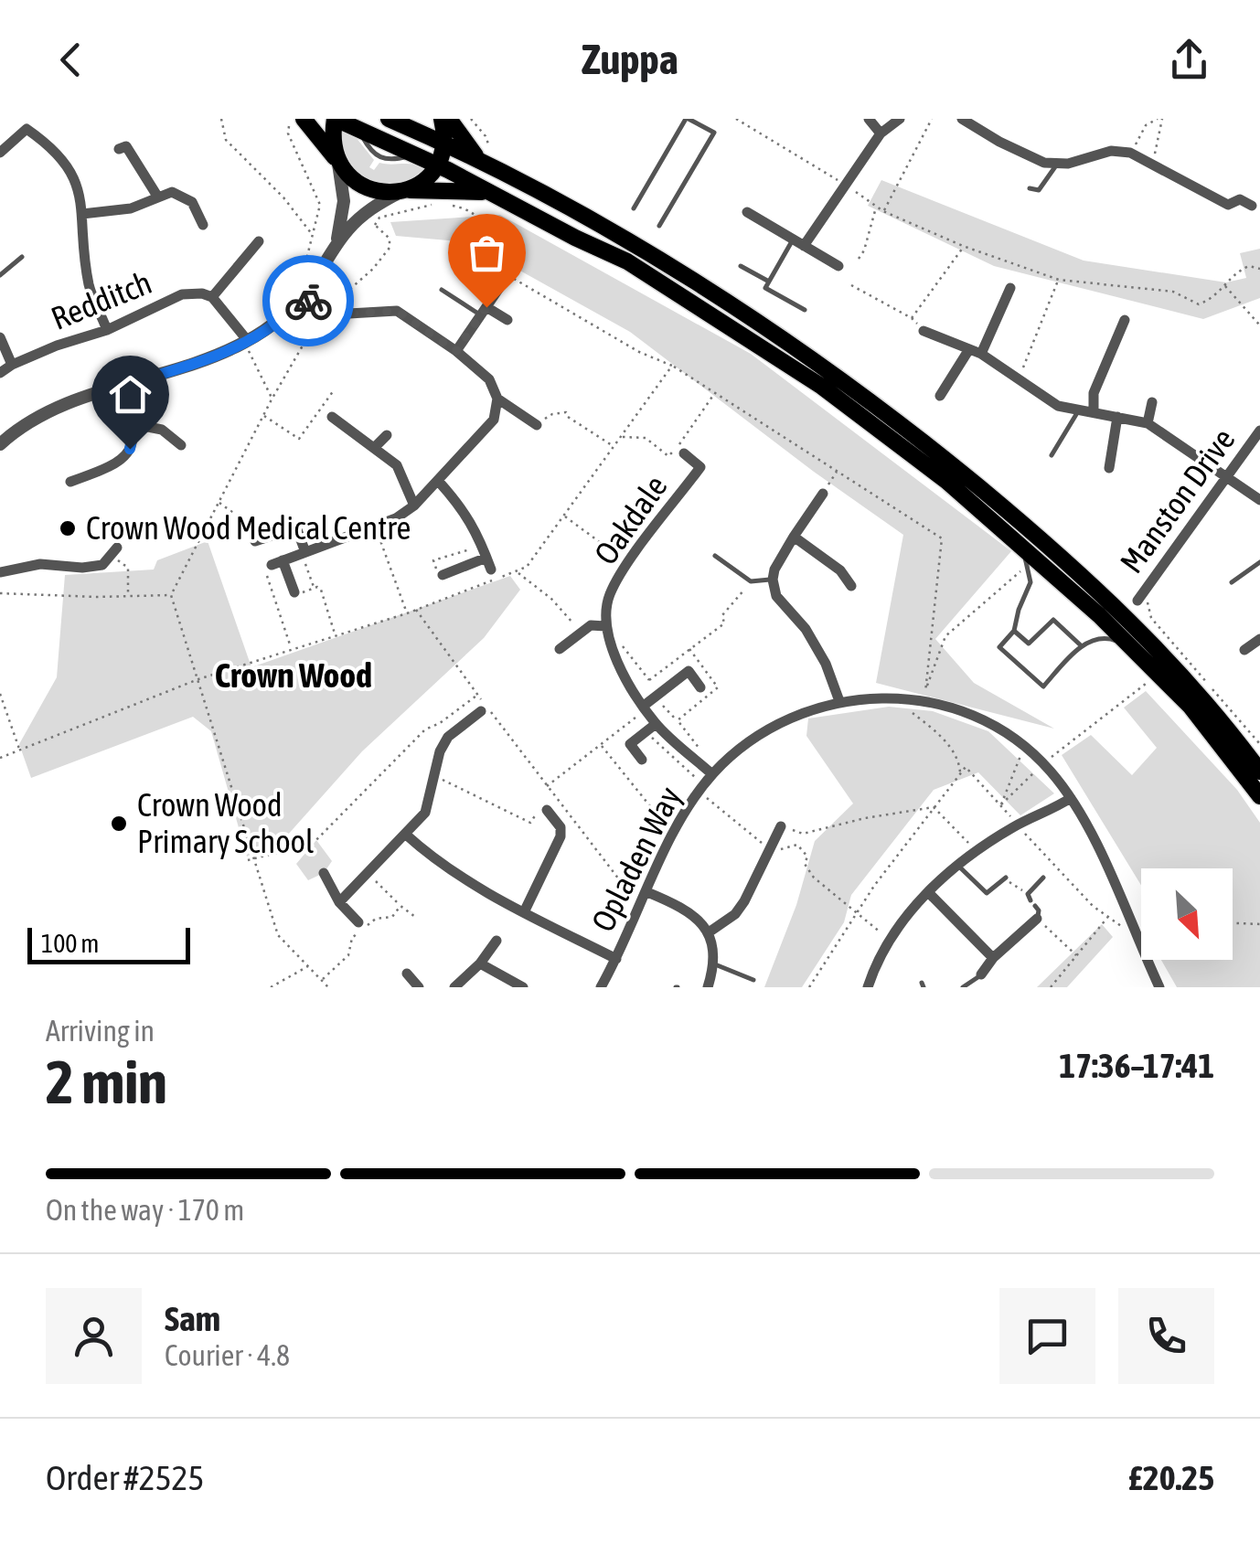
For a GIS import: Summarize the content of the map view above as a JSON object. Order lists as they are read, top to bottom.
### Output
{
  "streets": {
    "street": [
      "Redditch",
      "Manston Drive",
      "Oakdale",
      "Opladen Way"
    ]
  },
  "districts": ["Crown Wood"],
  "places": ["Crown Wood Medical Centre", "Crown Wood Primary School"],
  "scale_bar": "100 m",
  "north": "bottom right",
  "page": {
    "header": "Zuppa",
    "scale": "100 m",
    "heading": ["2 min", "Arriving in", "17:36–17:41"],
    "panel": [
      "Sam",
      "Courier · 4.8",
      "Order #2525",
      "£20.25"
    ],
    "bar": "On the way · 170 m"
  }
}
